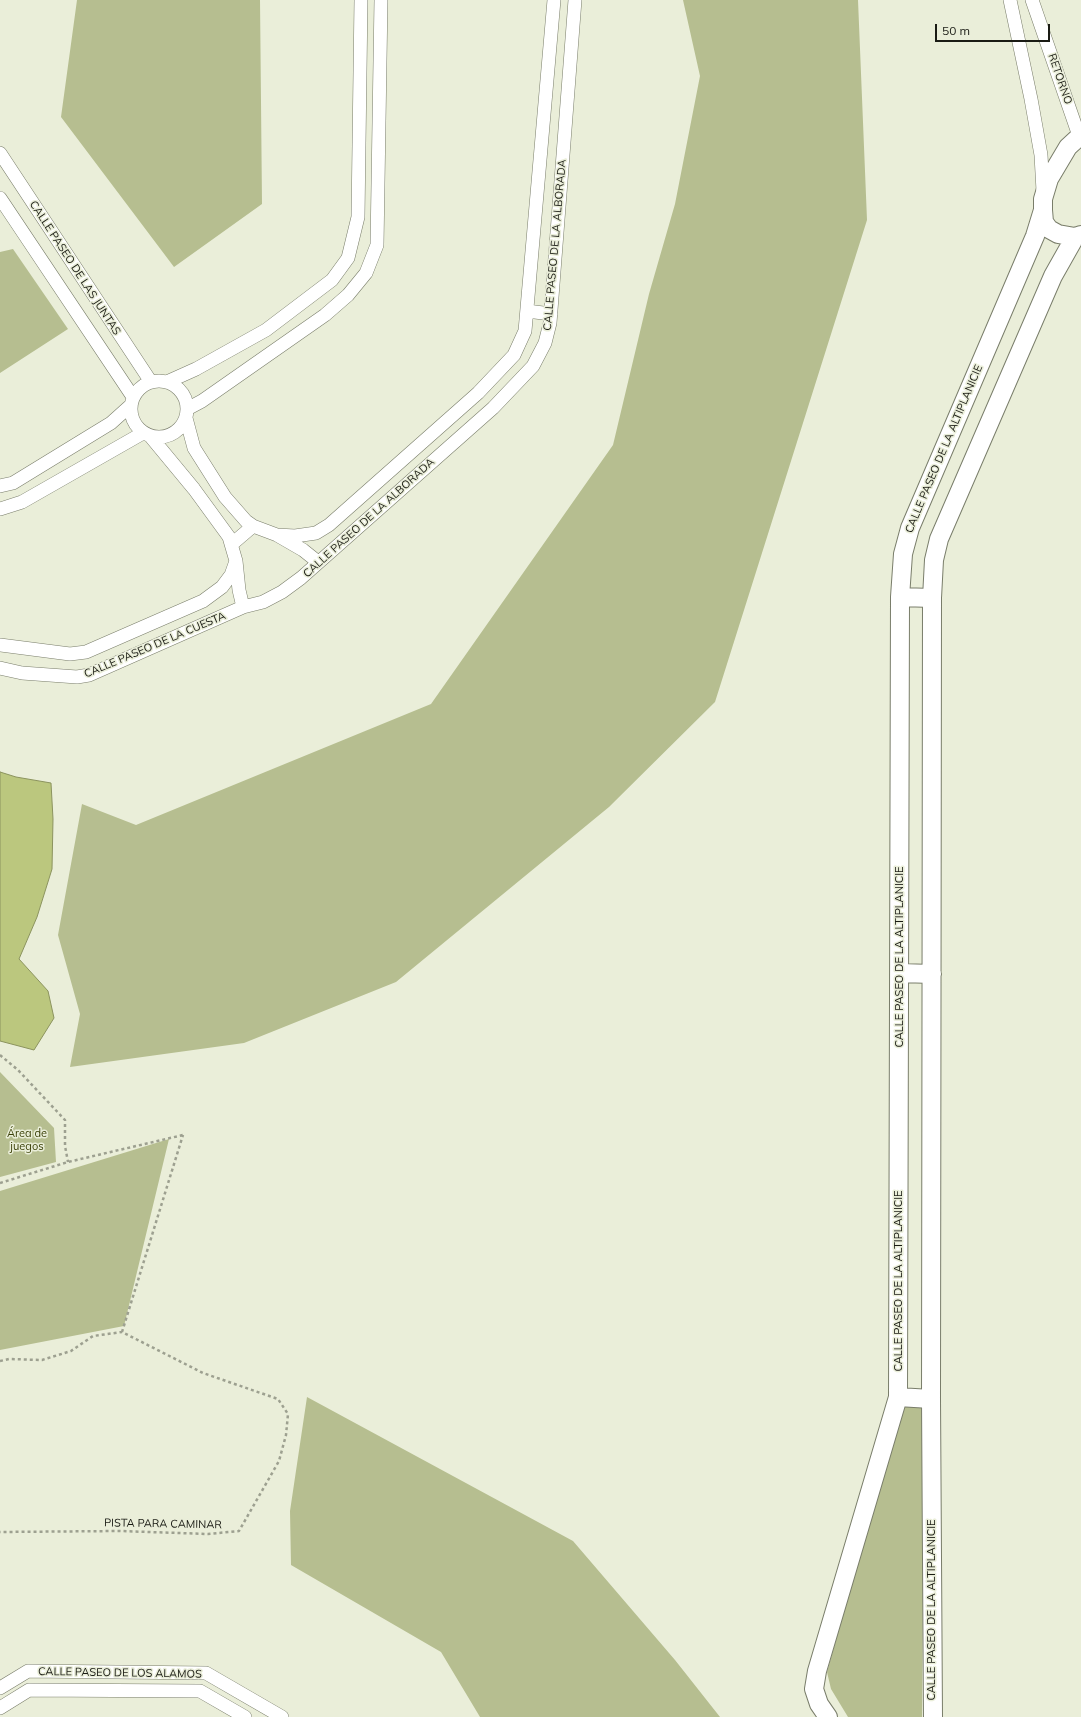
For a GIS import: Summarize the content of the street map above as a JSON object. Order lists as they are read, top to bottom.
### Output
{
  "streets": {
    "street": [
      "RETORNO",
      "CALLE PASEO DE LA ALBORADA",
      "CALLE PASEO DE LAS JUNTAS",
      "CALLE PASEO DE LA ALTIPLANICIE",
      "CALLE PASEO DE LA CUESTA",
      "CALLE PASEO DE LOS ALAMOS"
    ],
    "path": ["PISTA PARA CAMINAR"]
  },
  "crossings": [
    ["RETORNO", "CALLE PASEO DE LA ALTIPLANICIE"],
    ["CALLE PASEO DE LA ALBORADA", "CALLE PASEO DE LA CUESTA"]
  ],
  "parks": ["Área de juegos"],
  "scale_bar": "50 m"
}
